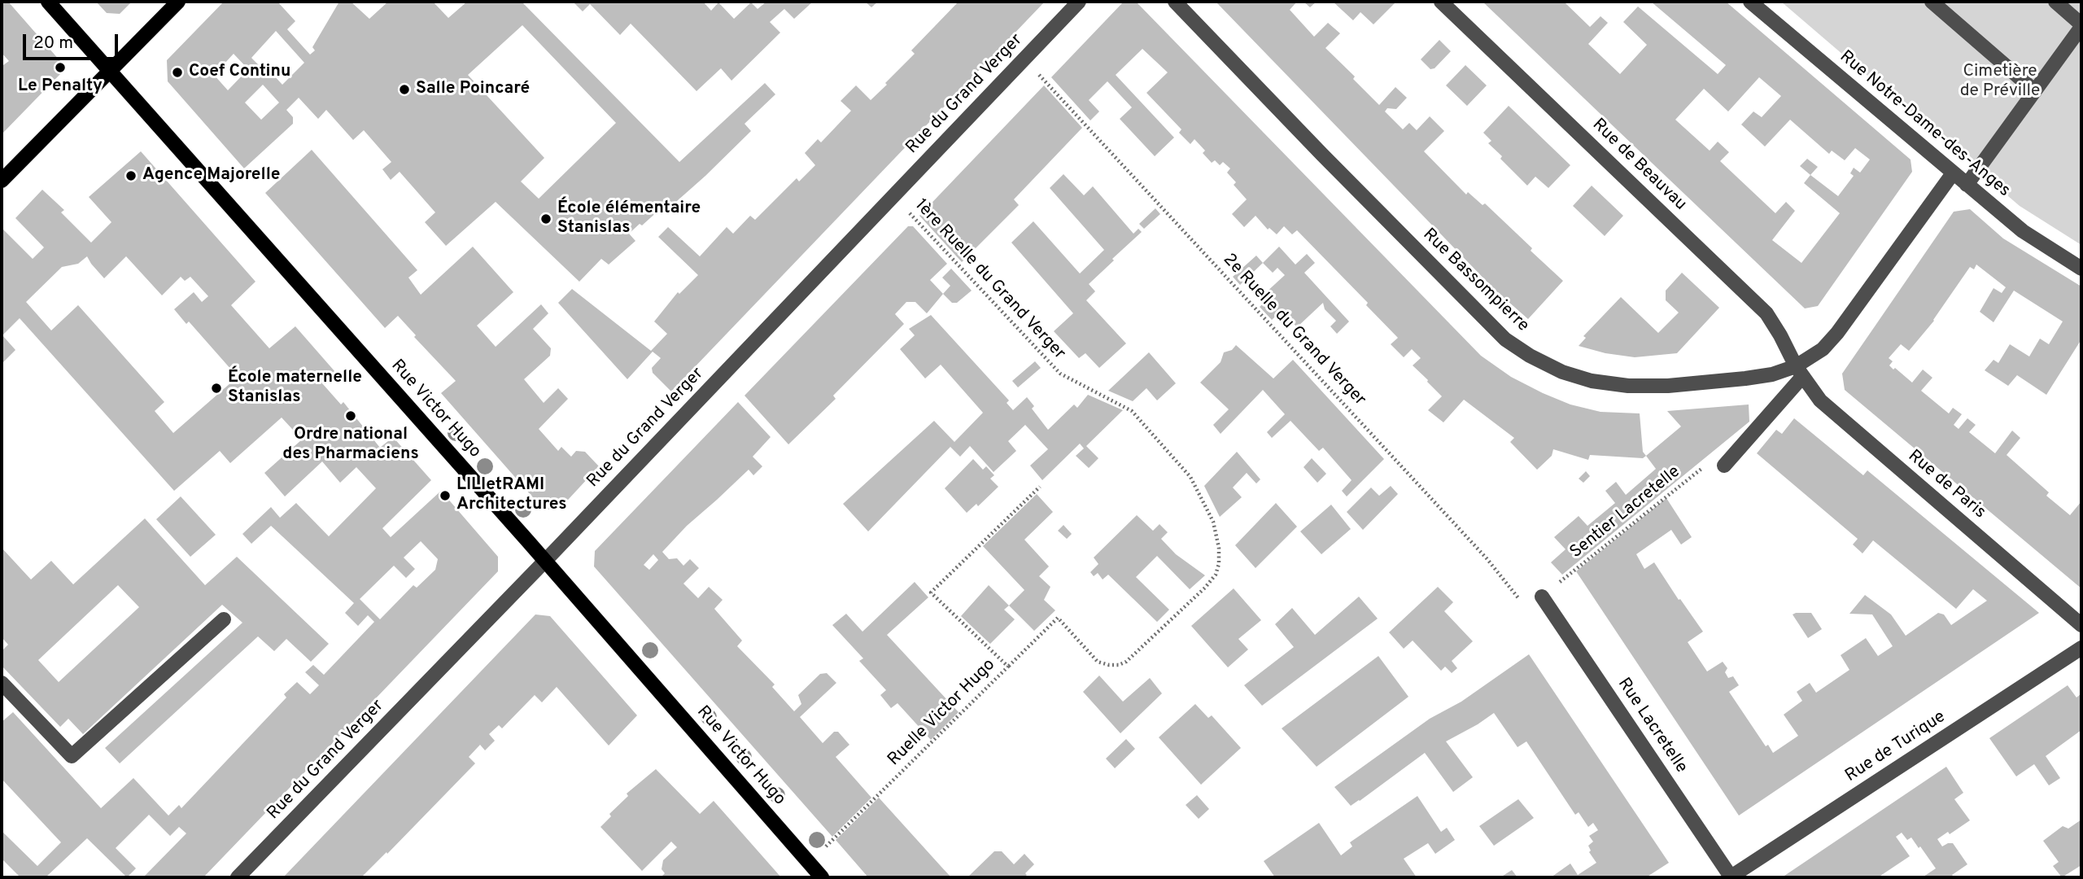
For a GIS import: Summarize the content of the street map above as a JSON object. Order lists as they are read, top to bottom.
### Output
{
  "streets": {
    "main road": ["Rue Victor Hugo"],
    "street": [
      "Rue du Grand Verger",
      "Rue Notre-Dame-des-Anges",
      "Rue de Beauvau",
      "Rue Bassompierre",
      "Rue de Paris",
      "Rue Lacretelle",
      "Rue de Turique"
    ],
    "path": [
      "1ère Ruelle du Grand Verger",
      "2e Ruelle du Grand Verger",
      "Sentier Lacretelle",
      "Ruelle Victor Hugo"
    ]
  },
  "crossings": [
    ["Rue du Grand Verger", "1ère Ruelle du Grand Verger"],
    ["Rue du Grand Verger", "2e Ruelle du Grand Verger"],
    ["Rue du Grand Verger", "Rue Victor Hugo"],
    ["Rue Notre-Dame-des-Anges", "Rue Bassompierre"],
    ["Rue de Beauvau", "Rue Bassompierre"],
    ["Rue de Beauvau", "Rue de Paris"],
    ["1ère Ruelle du Grand Verger", "Ruelle Victor Hugo"],
    ["Rue Bassompierre", "Rue de Paris"],
    ["2e Ruelle du Grand Verger", "Sentier Lacretelle"],
    ["2e Ruelle du Grand Verger", "Rue Lacretelle"],
    ["Rue Victor Hugo", "Ruelle Victor Hugo"],
    ["Sentier Lacretelle", "Rue Lacretelle"],
    ["Rue Lacretelle", "Rue de Turique"]
  ],
  "parks": ["Cimetière de Préville"],
  "places": [
    "Le Penalty",
    "Coef Continu",
    "Salle Poincaré",
    "Agence Majorelle",
    "École élémentaire Stanislas",
    "École maternelle Stanislas",
    "Ordre national des Pharmaciens",
    "LILIetRAMI Architectures"
  ],
  "scale_bar": "20 m"
}
